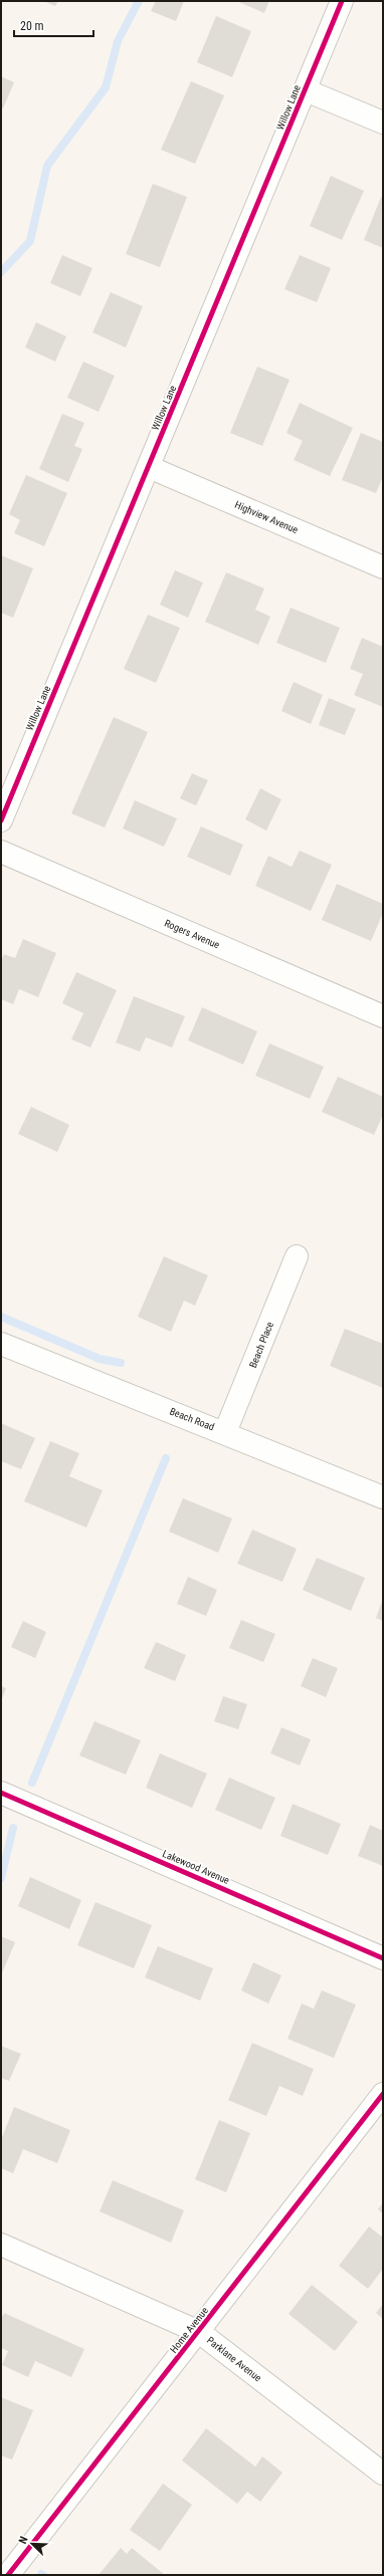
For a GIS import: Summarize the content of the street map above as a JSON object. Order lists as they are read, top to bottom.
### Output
{
  "streets": {
    "street": [
      "Willow Lane",
      "Highview Avenue",
      "Rogers Avenue",
      "Beach Place",
      "Beach Road",
      "Lakewood Avenue",
      "Home Avenue",
      "Parklane Avenue"
    ]
  },
  "crossings": [
    ["Willow Lane", "Highview Avenue"],
    ["Beach Place", "Beach Road"],
    ["Home Avenue", "Parklane Avenue"]
  ],
  "scale_bar": "20 m",
  "north": "top left"
}
